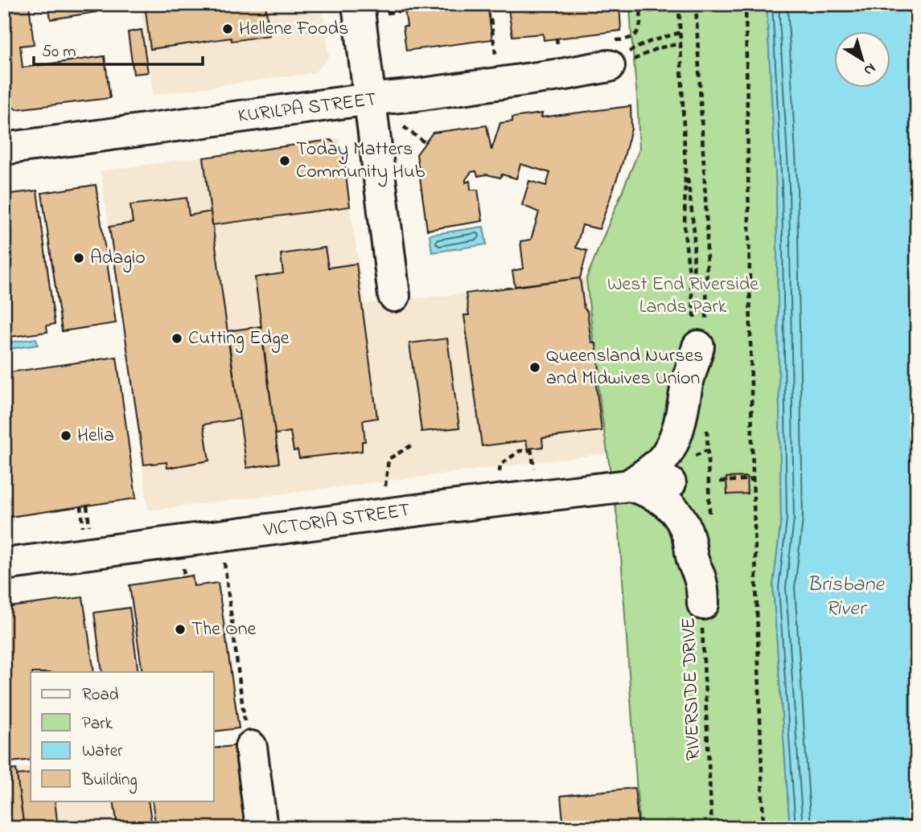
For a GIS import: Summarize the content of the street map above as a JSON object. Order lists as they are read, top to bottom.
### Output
{
  "streets": {
    "street": ["KURILPA STREET", "VICTORIA STREET"],
    "path": ["RIVERSIDE DRIVE"]
  },
  "water": ["Brisbane River"],
  "parks": ["West End Riverside Lands Park"],
  "places": [
    "Hellene Foods",
    "Today Matters Community Hub",
    "Adagio",
    "Cutting Edge",
    "Queensland Nurses and Midwives Union",
    "Helia",
    "The One"
  ],
  "legend": [
    "Road",
    "Park",
    "Water",
    "Building"
  ],
  "scale_bar": "50 m",
  "north": "bottom right"
}
